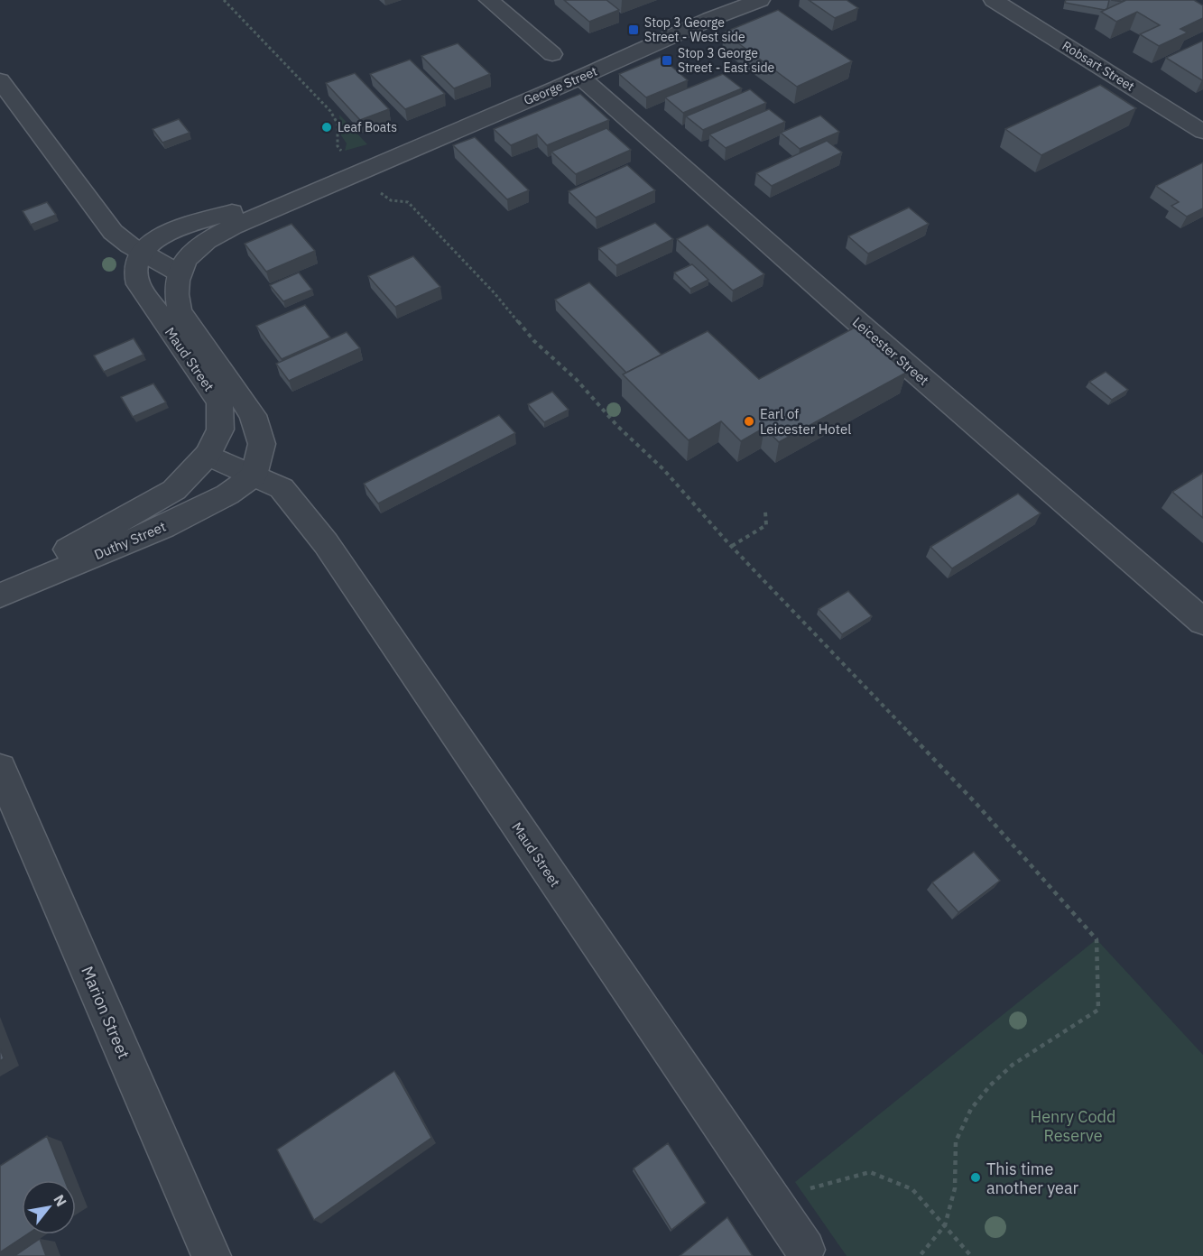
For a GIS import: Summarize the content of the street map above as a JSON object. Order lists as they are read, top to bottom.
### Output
{
  "streets": {
    "street": [
      "Robsart Street",
      "George Street",
      "Leicester Street",
      "Maud Street",
      "Duthy Street",
      "Marion Street"
    ]
  },
  "crossings": [
    ["George Street", "Leicester Street"],
    ["George Street", "Maud Street"],
    ["Maud Street", "Duthy Street"]
  ],
  "parks": ["Henry Codd Reserve"],
  "places": {
    "transit": ["Stop 3 George Street - West side", "Stop 3 George Street - East side"],
    "other": ["Leaf Boats", "Earl of Leicester Hotel", "This time another year"]
  },
  "north": "top right"
}
